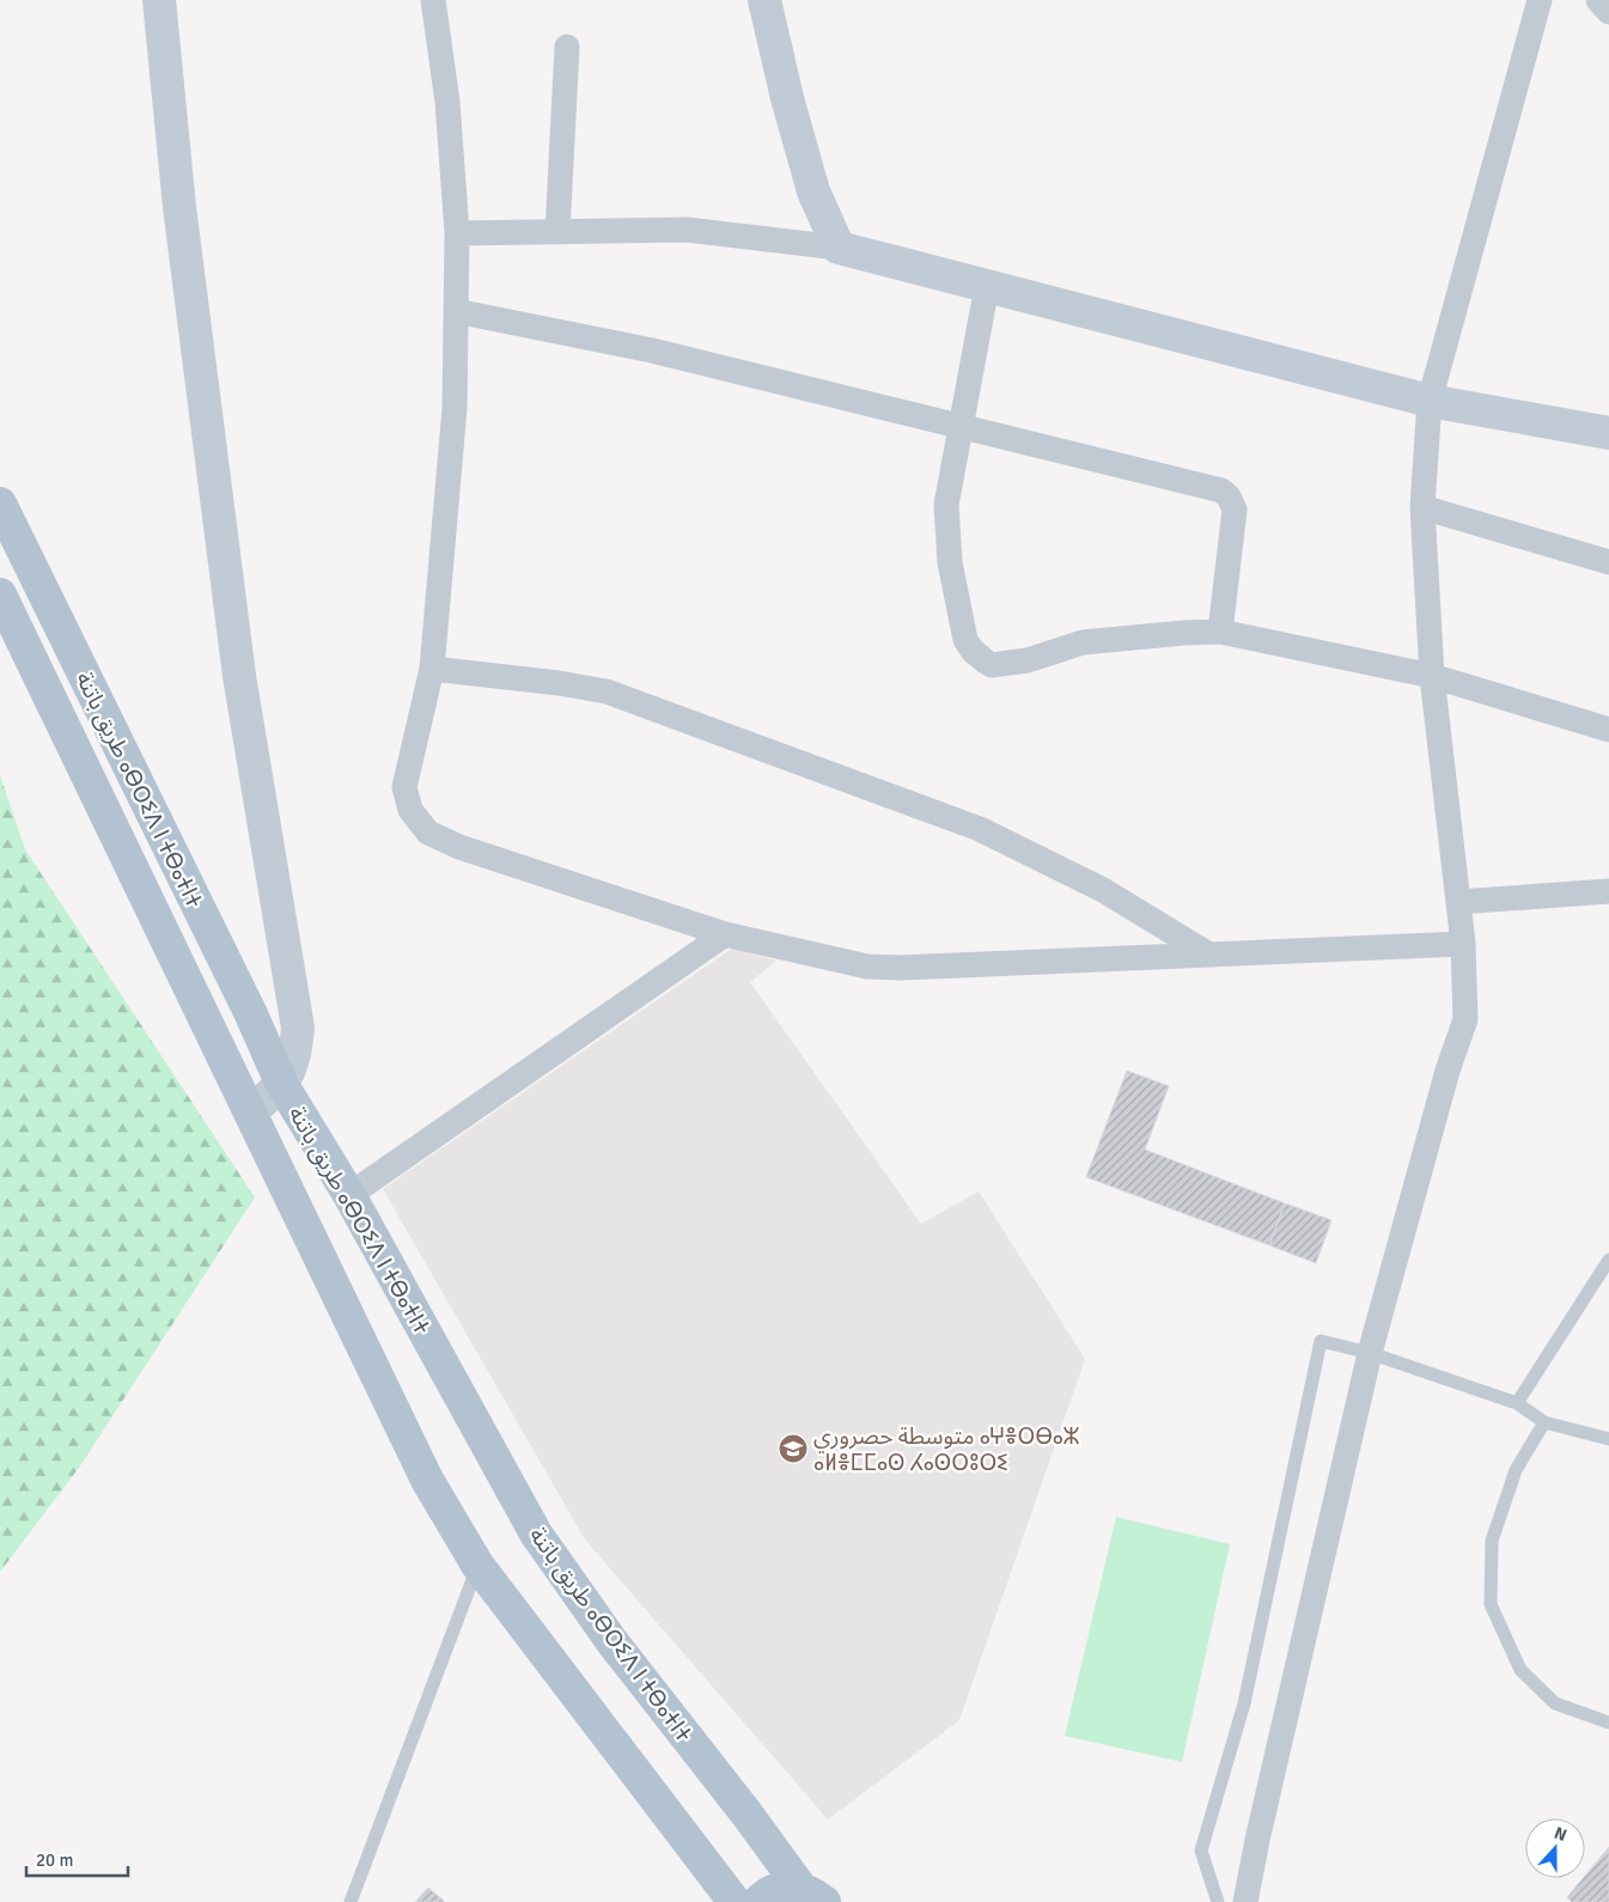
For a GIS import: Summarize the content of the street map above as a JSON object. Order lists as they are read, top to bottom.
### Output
{
  "streets": {
    "main road": ["طريق باتنة ⴰⴱⵔⵉⴷ ⵏ ⵜⴱⴰⵜⵏⵜ"]
  },
  "places": {
    "school or university": ["متوسطة حصروري ⴰⵖⴻⵔⴱⴰⵣ ⴰⵍⴻⵎⵎⴰⵙ ⵃⴰⵙⵔⵓⵔⵉ"]
  },
  "scale_bar": "20 m",
  "north": "top"
}
